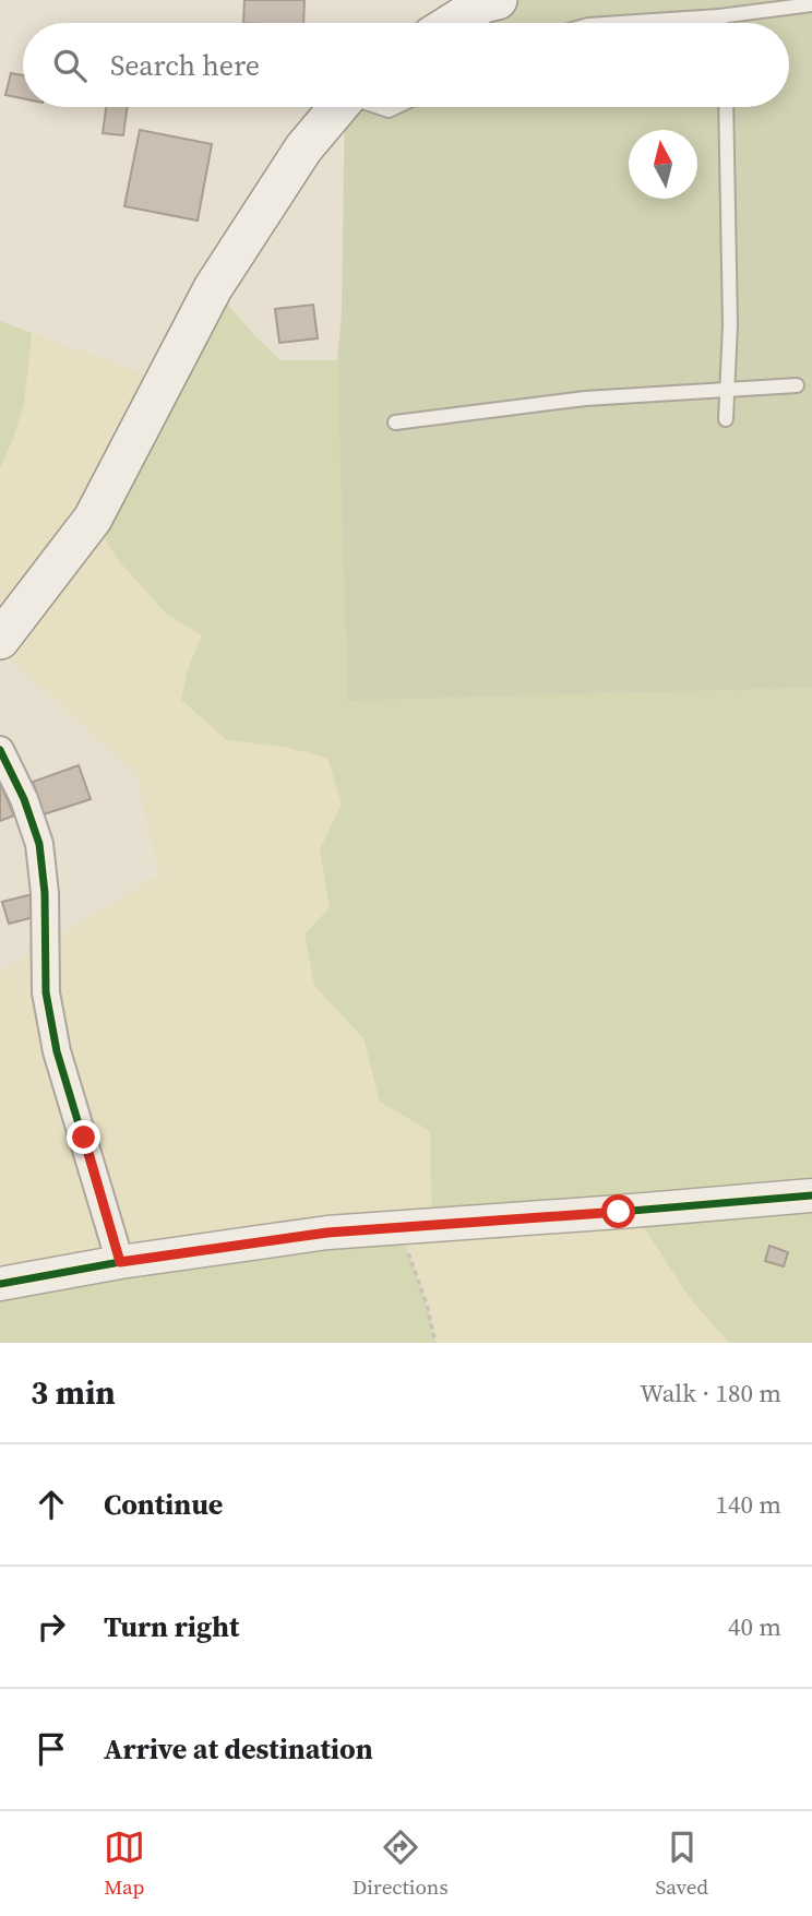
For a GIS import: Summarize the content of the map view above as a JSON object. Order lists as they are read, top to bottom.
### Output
{
  "north": "top",
  "page": {
    "search": "Search here",
    "heading": ["3 min", "Walk · 180 m"],
    "list": [
      ["Continue", "140 m"],
      ["Turn right", "40 m"],
      "Arrive at destination"
    ],
    "nav": ["Map", "Directions", "Saved"]
  }
}
